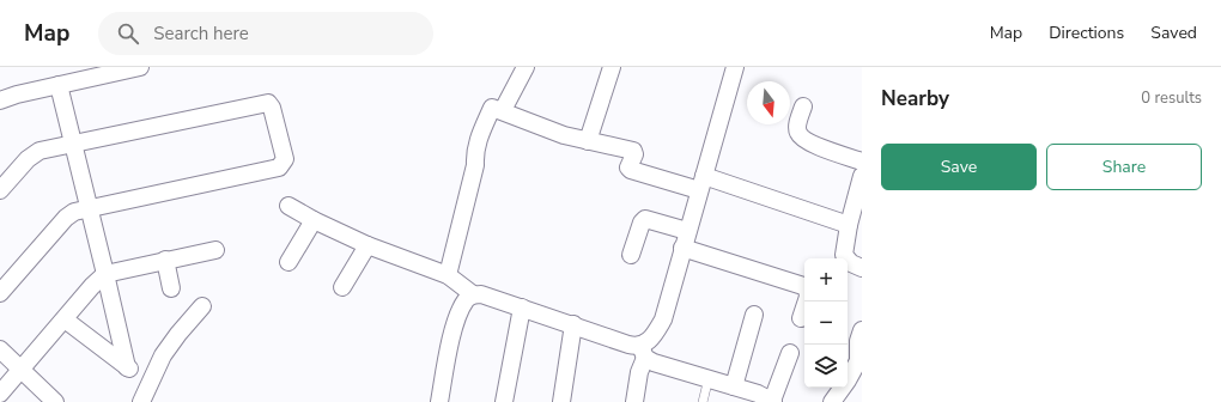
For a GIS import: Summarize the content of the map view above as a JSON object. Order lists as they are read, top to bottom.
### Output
{
  "north": "bottom",
  "page": {
    "header": "Map",
    "search": "Search here",
    "nav": ["Map", "Directions", "Saved"],
    "heading": ["Nearby", "0 results"],
    "buttons": ["Save", "Share"],
    "map_buttons": ["+", "−"]
  }
}
